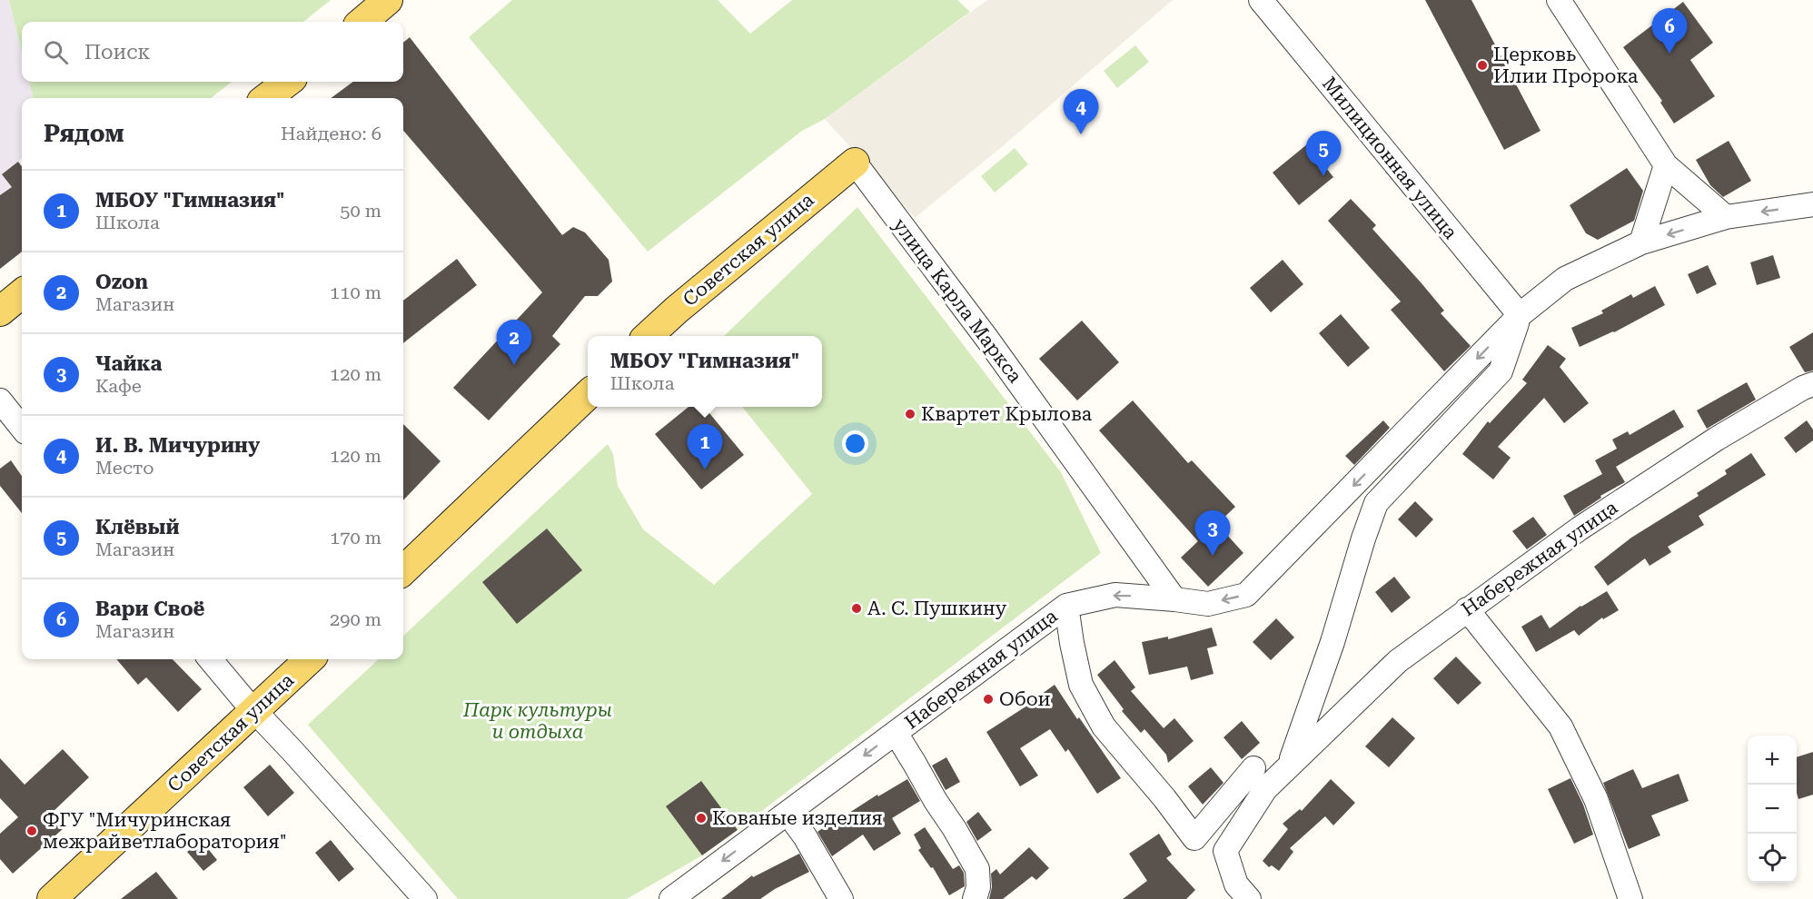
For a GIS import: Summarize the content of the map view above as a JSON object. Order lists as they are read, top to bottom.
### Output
{
  "streets": {
    "main road": ["Советская улица"],
    "street": ["Милиционная улица", "улица Карла Маркса", "Набережная улица"]
  },
  "crossings": [
    ["Милиционная улица", "Набережная улица"],
    ["Советская улица", "улица Карла Маркса"],
    ["улица Карла Маркса", "Набережная улица"]
  ],
  "parks": ["Парк культуры и отдыха"],
  "places": [
    "Церковь Илии Пророка",
    "Квартет Крылова",
    "А. С. Пушкину",
    "Обои",
    "Кованые изделия",
    "ФГУ \"Мичуринская межрайветлаборатория\""
  ],
  "page": {
    "pins": [
      "6",
      "4",
      "5",
      "2",
      "1",
      "3"
    ],
    "search": "Поиск",
    "heading": ["Рядом", "Найдено: 6"],
    "list": [
      {
        "mark": "1",
        "name": "МБОУ \"Гимназия\"",
        "note": "Школа",
        "value": "50 m"
      },
      {
        "mark": "2",
        "name": "Ozon",
        "note": "Магазин",
        "value": "110 m"
      },
      {
        "mark": "3",
        "name": "Чайка",
        "note": "Кафе",
        "value": "120 m"
      },
      {
        "mark": "4",
        "name": "И. В. Мичурину",
        "note": "Место",
        "value": "120 m"
      },
      {
        "mark": "5",
        "name": "Клёвый",
        "note": "Магазин",
        "value": "170 m"
      },
      {
        "mark": "6",
        "name": "Вари Своё",
        "note": "Магазин",
        "value": "290 m"
      }
    ],
    "popup": ["МБОУ \"Гимназия\"", "Школа"],
    "map_buttons": ["+", "−"]
  }
}
